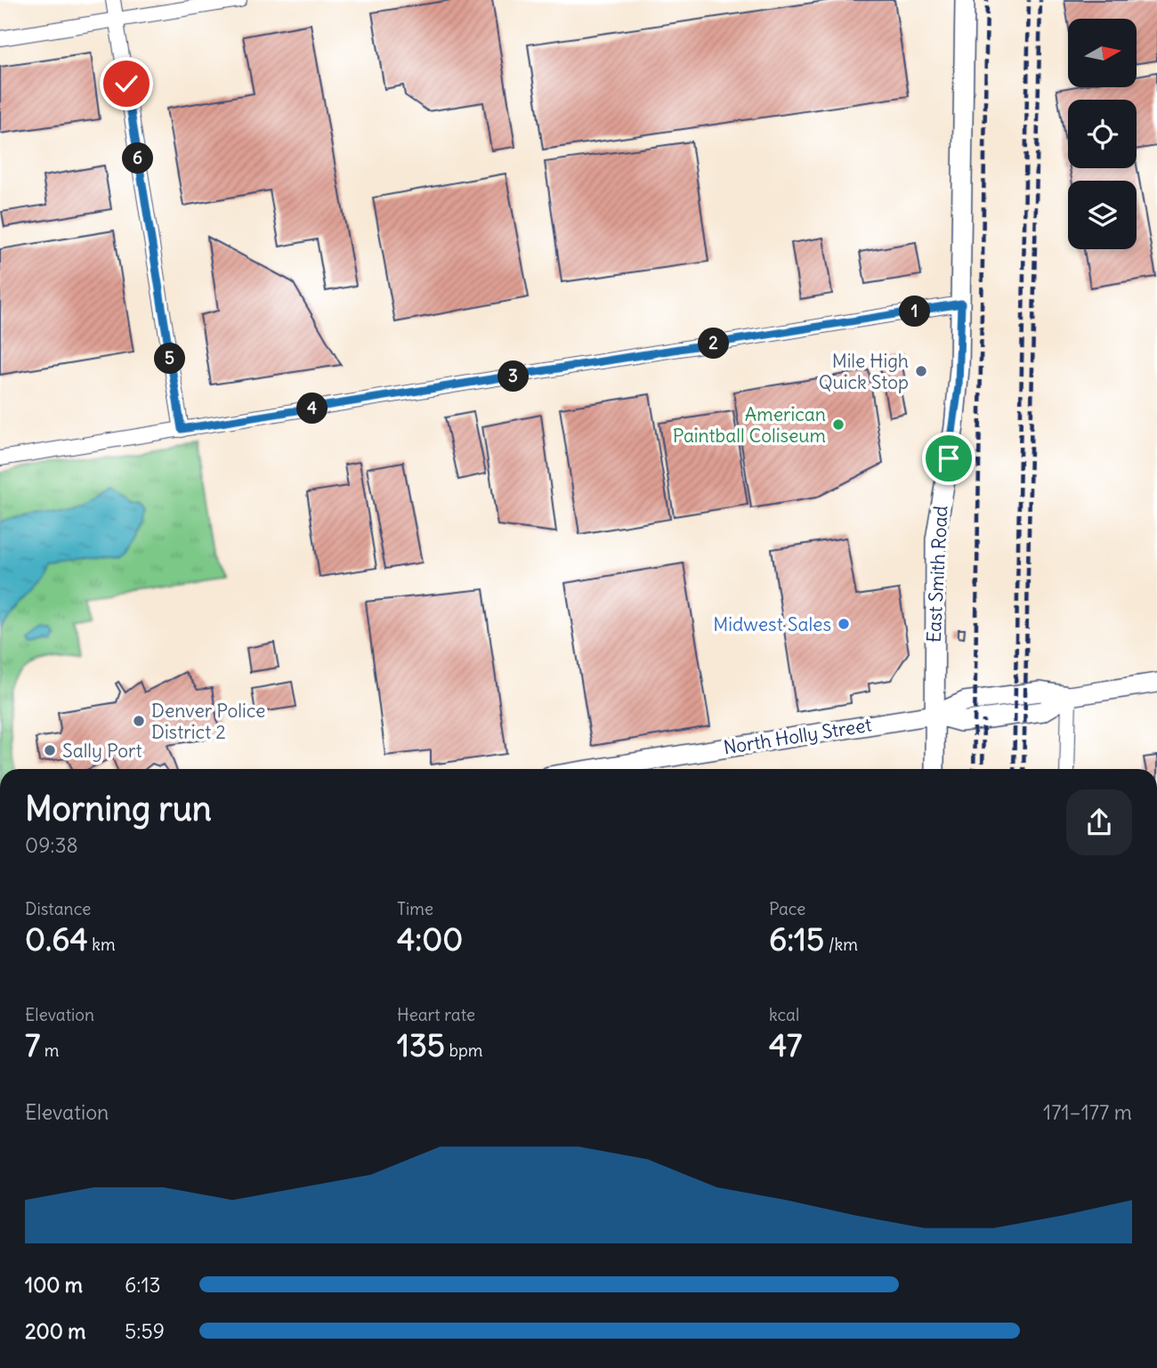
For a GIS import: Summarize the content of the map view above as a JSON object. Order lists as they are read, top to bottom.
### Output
{
  "streets": {
    "street": ["East Smith Road", "North Holly Street"]
  },
  "crossings": [
    ["East Smith Road", "North Holly Street"]
  ],
  "places": [
    "Mile High Quick Stop",
    "American Paintball Coliseum",
    "Midwest Sales",
    "Denver Police District 2",
    "Sally Port"
  ],
  "north": "right",
  "page": {
    "pins": [
      "6",
      "1",
      "2",
      "5",
      "3",
      "4"
    ],
    "heading": ["Morning run", "09:38"],
    "stats": [
      ["Distance", "0.64 km"],
      ["Time", "4:00"],
      ["Pace", "6:15 /km"],
      ["Elevation", "7 m"],
      ["Heart rate", "135 bpm"],
      ["kcal", "47"]
    ],
    "chart": ["Elevation", "171–177 m"],
    "list": [
      {
        "name": "100 m",
        "note": "6:13"
      },
      {
        "name": "200 m",
        "note": "5:59"
      }
    ]
  }
}
